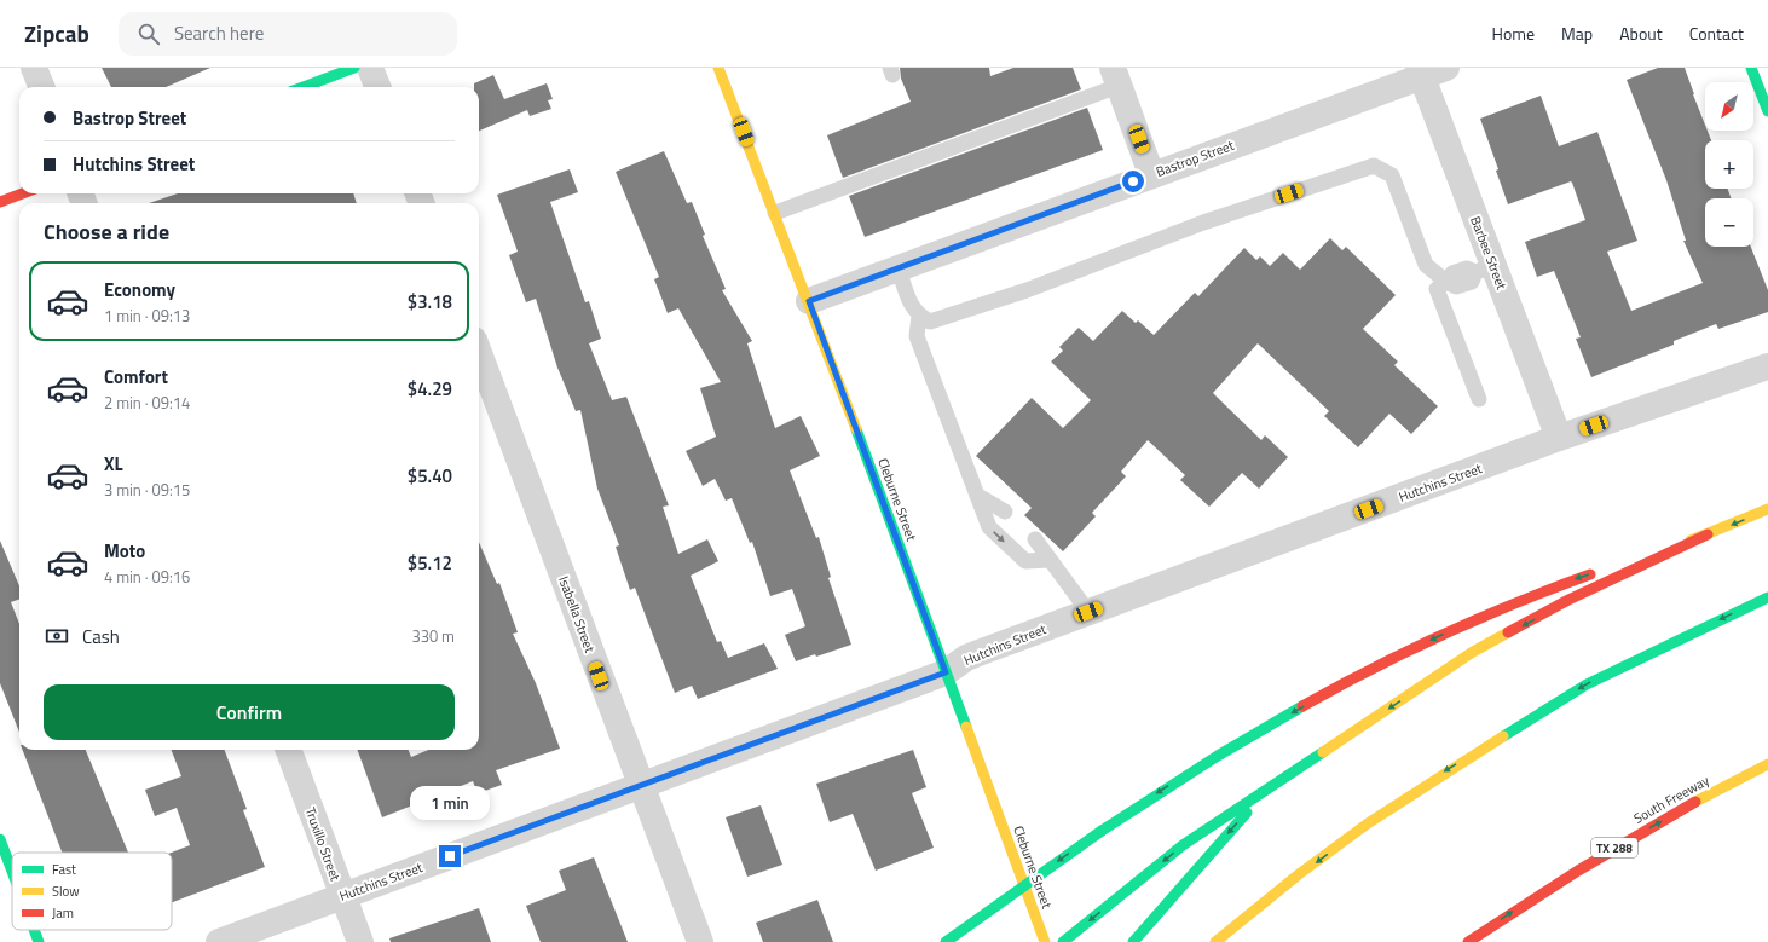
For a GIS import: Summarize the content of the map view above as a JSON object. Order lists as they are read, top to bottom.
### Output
{
  "streets": {
    "main road": ["Cleburne Street", "South Freeway", "TX 288"],
    "street": [
      "Bastrop Street",
      "Barbee Street",
      "Hutchins Street",
      "Isabella Street",
      "Truxillo Street"
    ]
  },
  "crossings": [
    ["Bastrop Street", "Barbee Street"],
    ["Bastrop Street", "Cleburne Street"],
    ["Barbee Street", "Hutchins Street"],
    ["Hutchins Street", "Cleburne Street"],
    ["Hutchins Street", "Isabella Street"],
    ["Hutchins Street", "Truxillo Street"]
  ],
  "one_way": ["South Freeway"],
  "legend": ["Fast", "Slow", "Jam"],
  "north": "bottom left",
  "page": {
    "header": "Zipcab",
    "search": "Search here",
    "nav": [
      "Home",
      "Map",
      "About",
      "Contact"
    ],
    "map_buttons": ["+", "−"],
    "banner": ["Bastrop Street", "Hutchins Street"],
    "heading": "Choose a ride",
    "list": [
      {
        "name": "Economy",
        "note": "1 min · 09:13",
        "value": "$3.18"
      },
      {
        "name": "Comfort",
        "note": "2 min · 09:14",
        "value": "$4.29"
      },
      {
        "name": "XL",
        "note": "3 min · 09:15",
        "value": "$5.40"
      },
      {
        "name": "Moto",
        "note": "4 min · 09:16",
        "value": "$5.12"
      }
    ],
    "pay": ["Cash", "330 m"],
    "buttons": "Confirm",
    "bubble": "1 min"
  }
}
